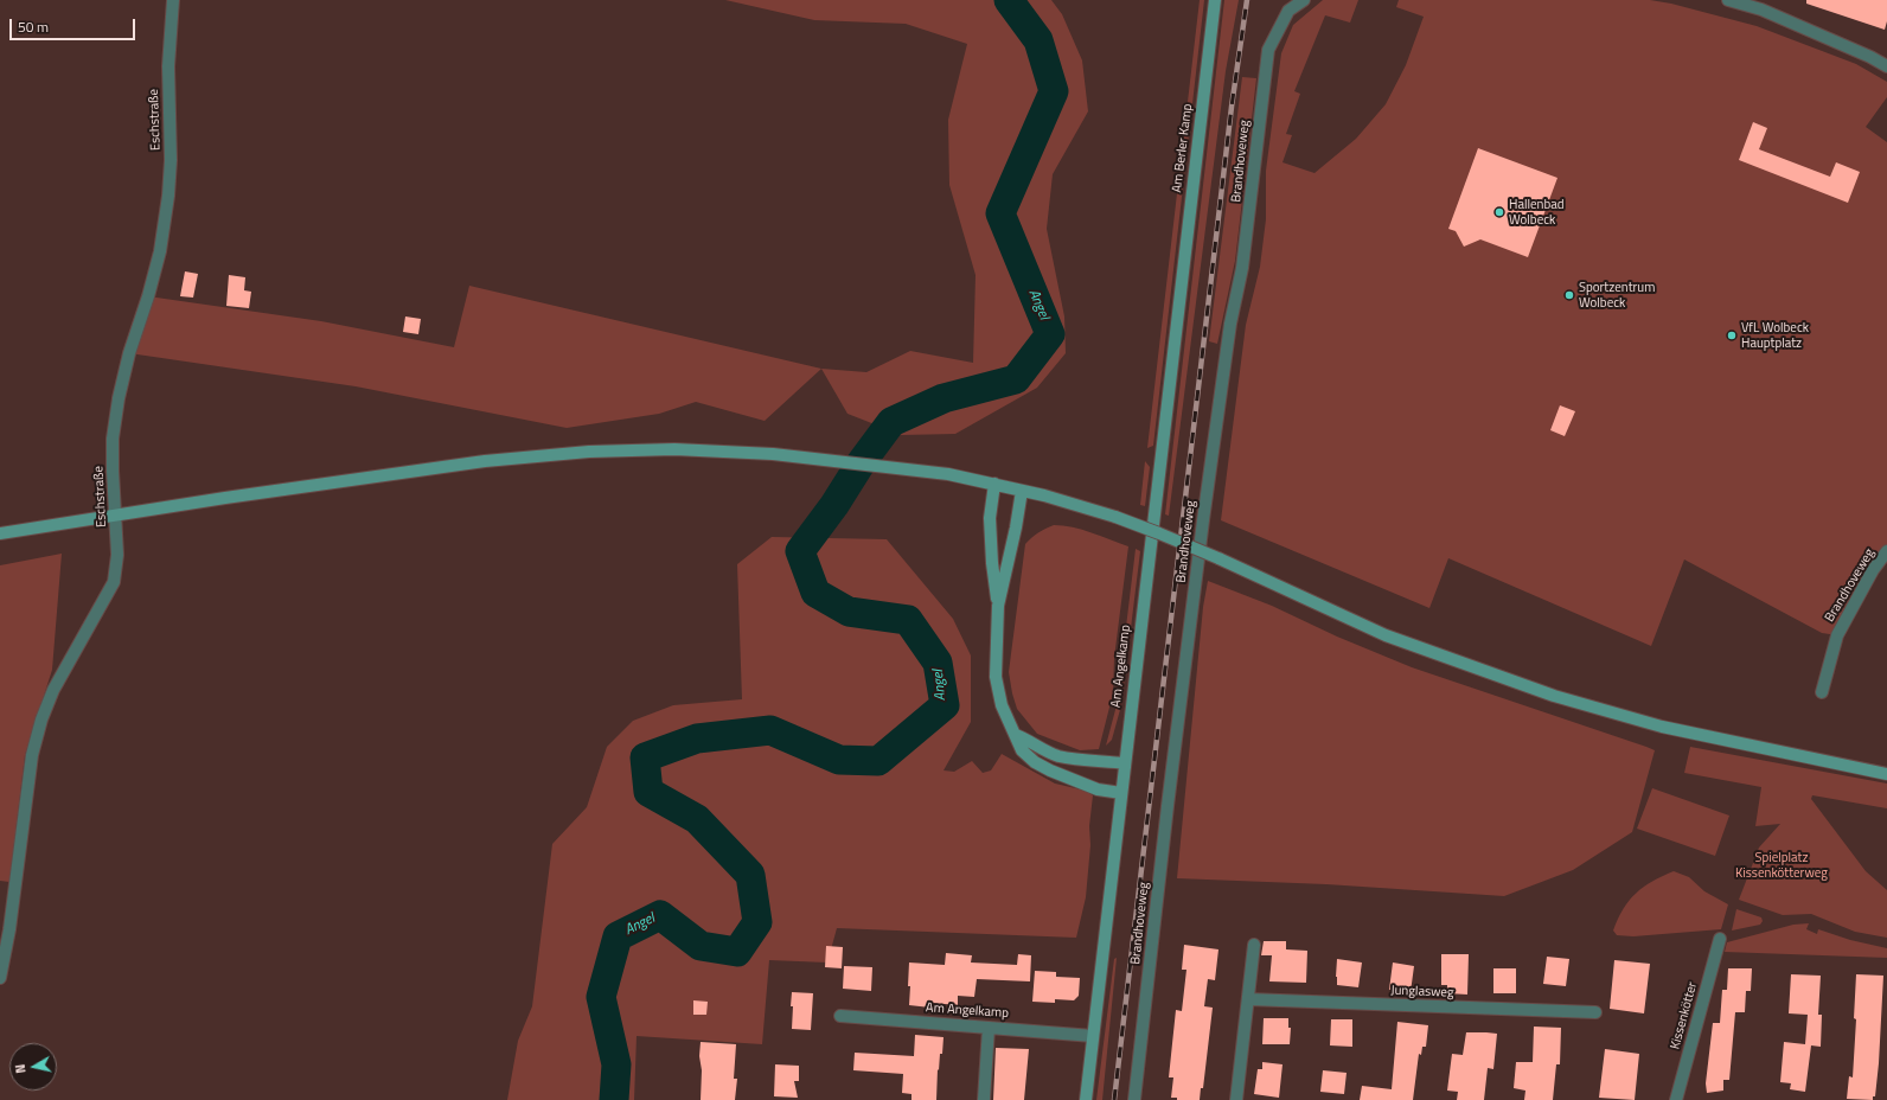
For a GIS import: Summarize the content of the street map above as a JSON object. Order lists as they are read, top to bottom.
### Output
{
  "streets": {
    "main road": ["Am Berler Kamp", "Am Angelkamp"],
    "street": [
      "Eschstraße",
      "Brandhoveweg",
      "Junglasweg",
      "Kissenkötter"
    ]
  },
  "crossings": [
    ["Am Berler Kamp", "Am Angelkamp"]
  ],
  "water": ["Angel"],
  "parks": ["Spielplatz Kissenkötterweg"],
  "places": ["Hallenbad Wolbeck", "Sportzentrum Wolbeck", "VfL Wolbeck Hauptplatz"],
  "scale_bar": "50 m",
  "north": "left"
}
